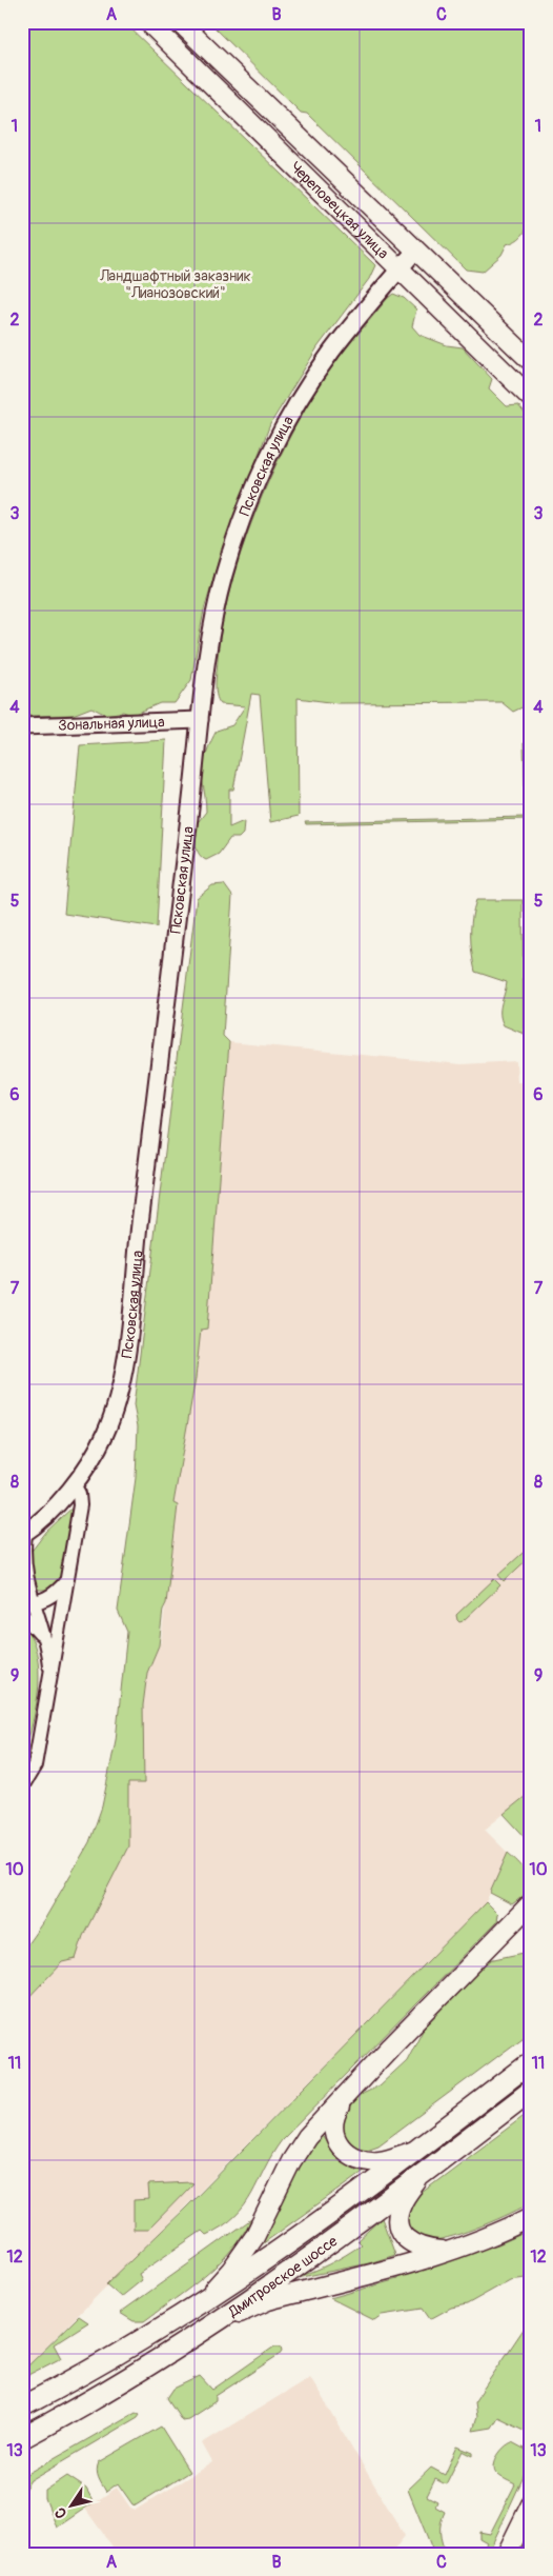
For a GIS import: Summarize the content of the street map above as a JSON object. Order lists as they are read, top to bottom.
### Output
{
  "streets": {
    "main road": ["Череповецкая улица", "Дмитровское шоссе"],
    "street": ["Псковская улица", "Зональная улица"]
  },
  "crossings": [
    ["Череповецкая улица", "Псковская улица"],
    ["Псковская улица", "Зональная улица"]
  ],
  "parks": ["Ландшафтный заказник \"Лианозовский\""],
  "north": "bottom left",
  "grid": {
    "columns": ["A", "B", "C"],
    "rows": [
      "1",
      "2",
      "3",
      "4",
      "5",
      "6",
      "7",
      "8",
      "9",
      "10",
      "11",
      "12",
      "13"
    ]
  }
}
